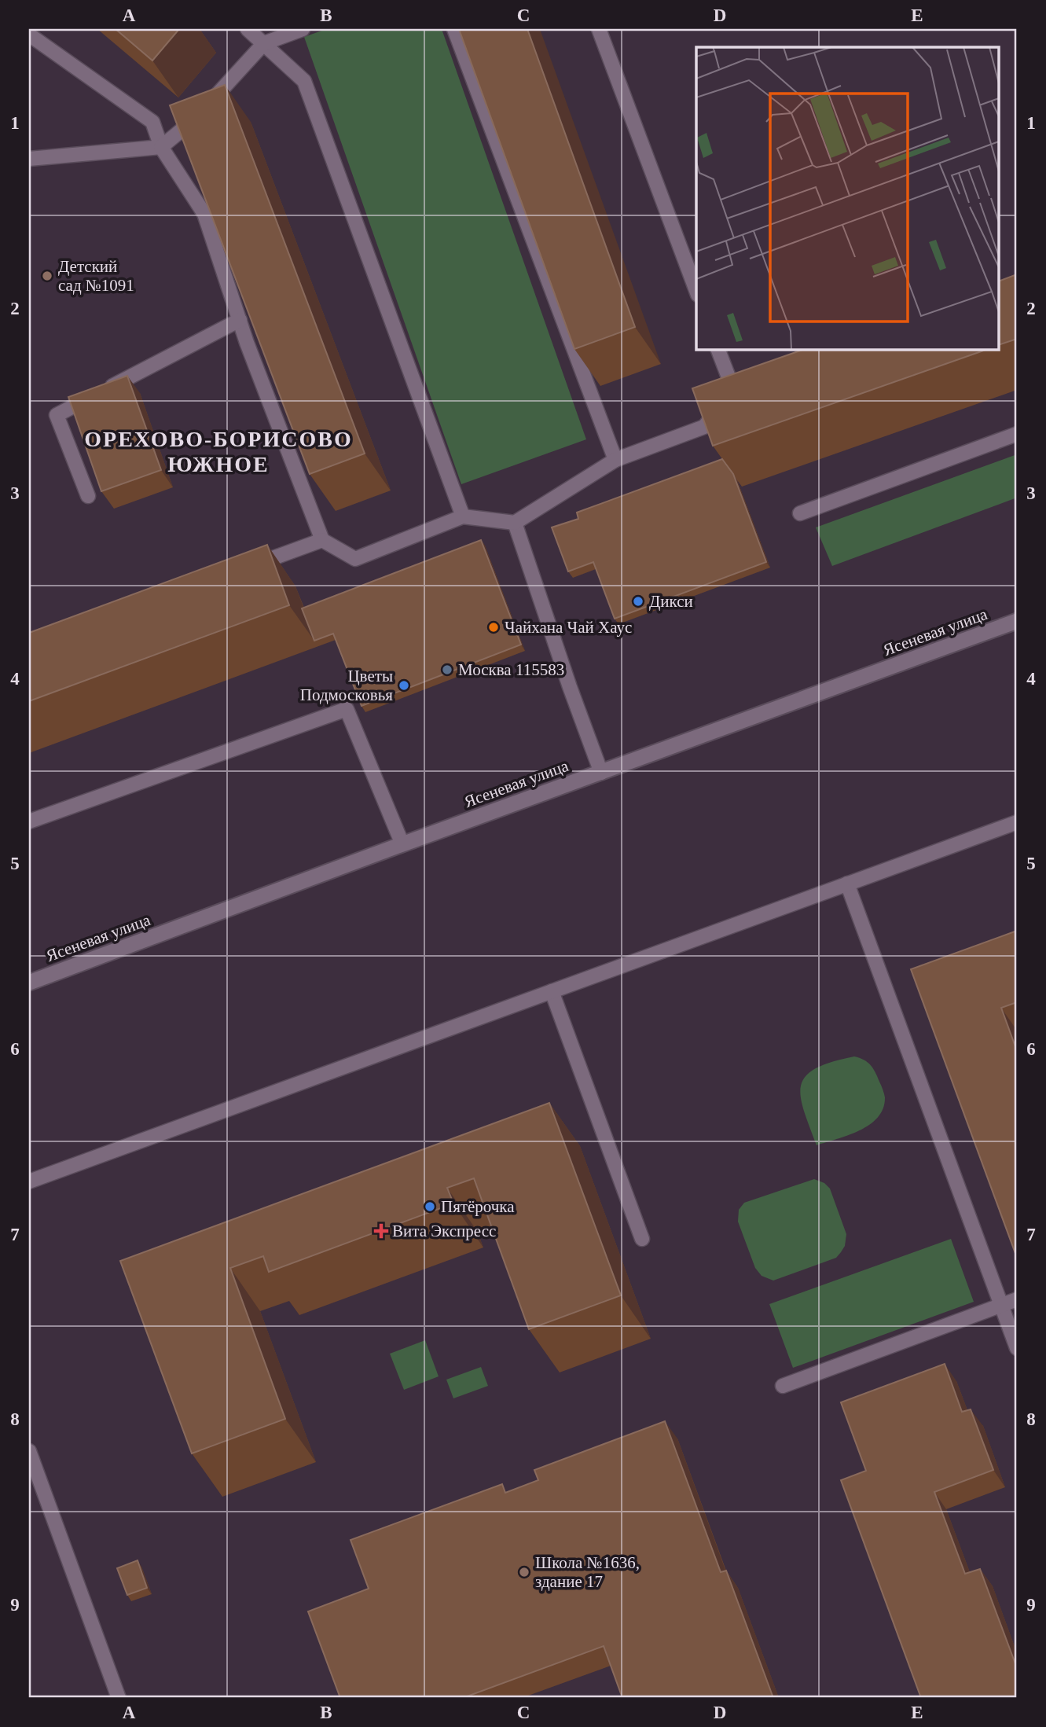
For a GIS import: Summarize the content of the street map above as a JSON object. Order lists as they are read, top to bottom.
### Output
{
  "streets": {
    "main road": ["Ясеневая улица"]
  },
  "districts": ["ОРЕХОВО-БОРИСОВО ЮЖНОЕ"],
  "places": {
    "other": [
      "Детский сад №1091",
      "Дикси",
      "Чайхана Чай Хаус",
      "Москва 115583",
      "Цветы Подмосковья",
      "Пятёрочка",
      "Школа №1636, здание 17"
    ],
    "health": ["Вита Экспресс"]
  },
  "grid": {
    "columns": [
      "A",
      "B",
      "C",
      "D",
      "E"
    ],
    "rows": [
      "1",
      "2",
      "3",
      "4",
      "5",
      "6",
      "7",
      "8",
      "9"
    ]
  }
}
